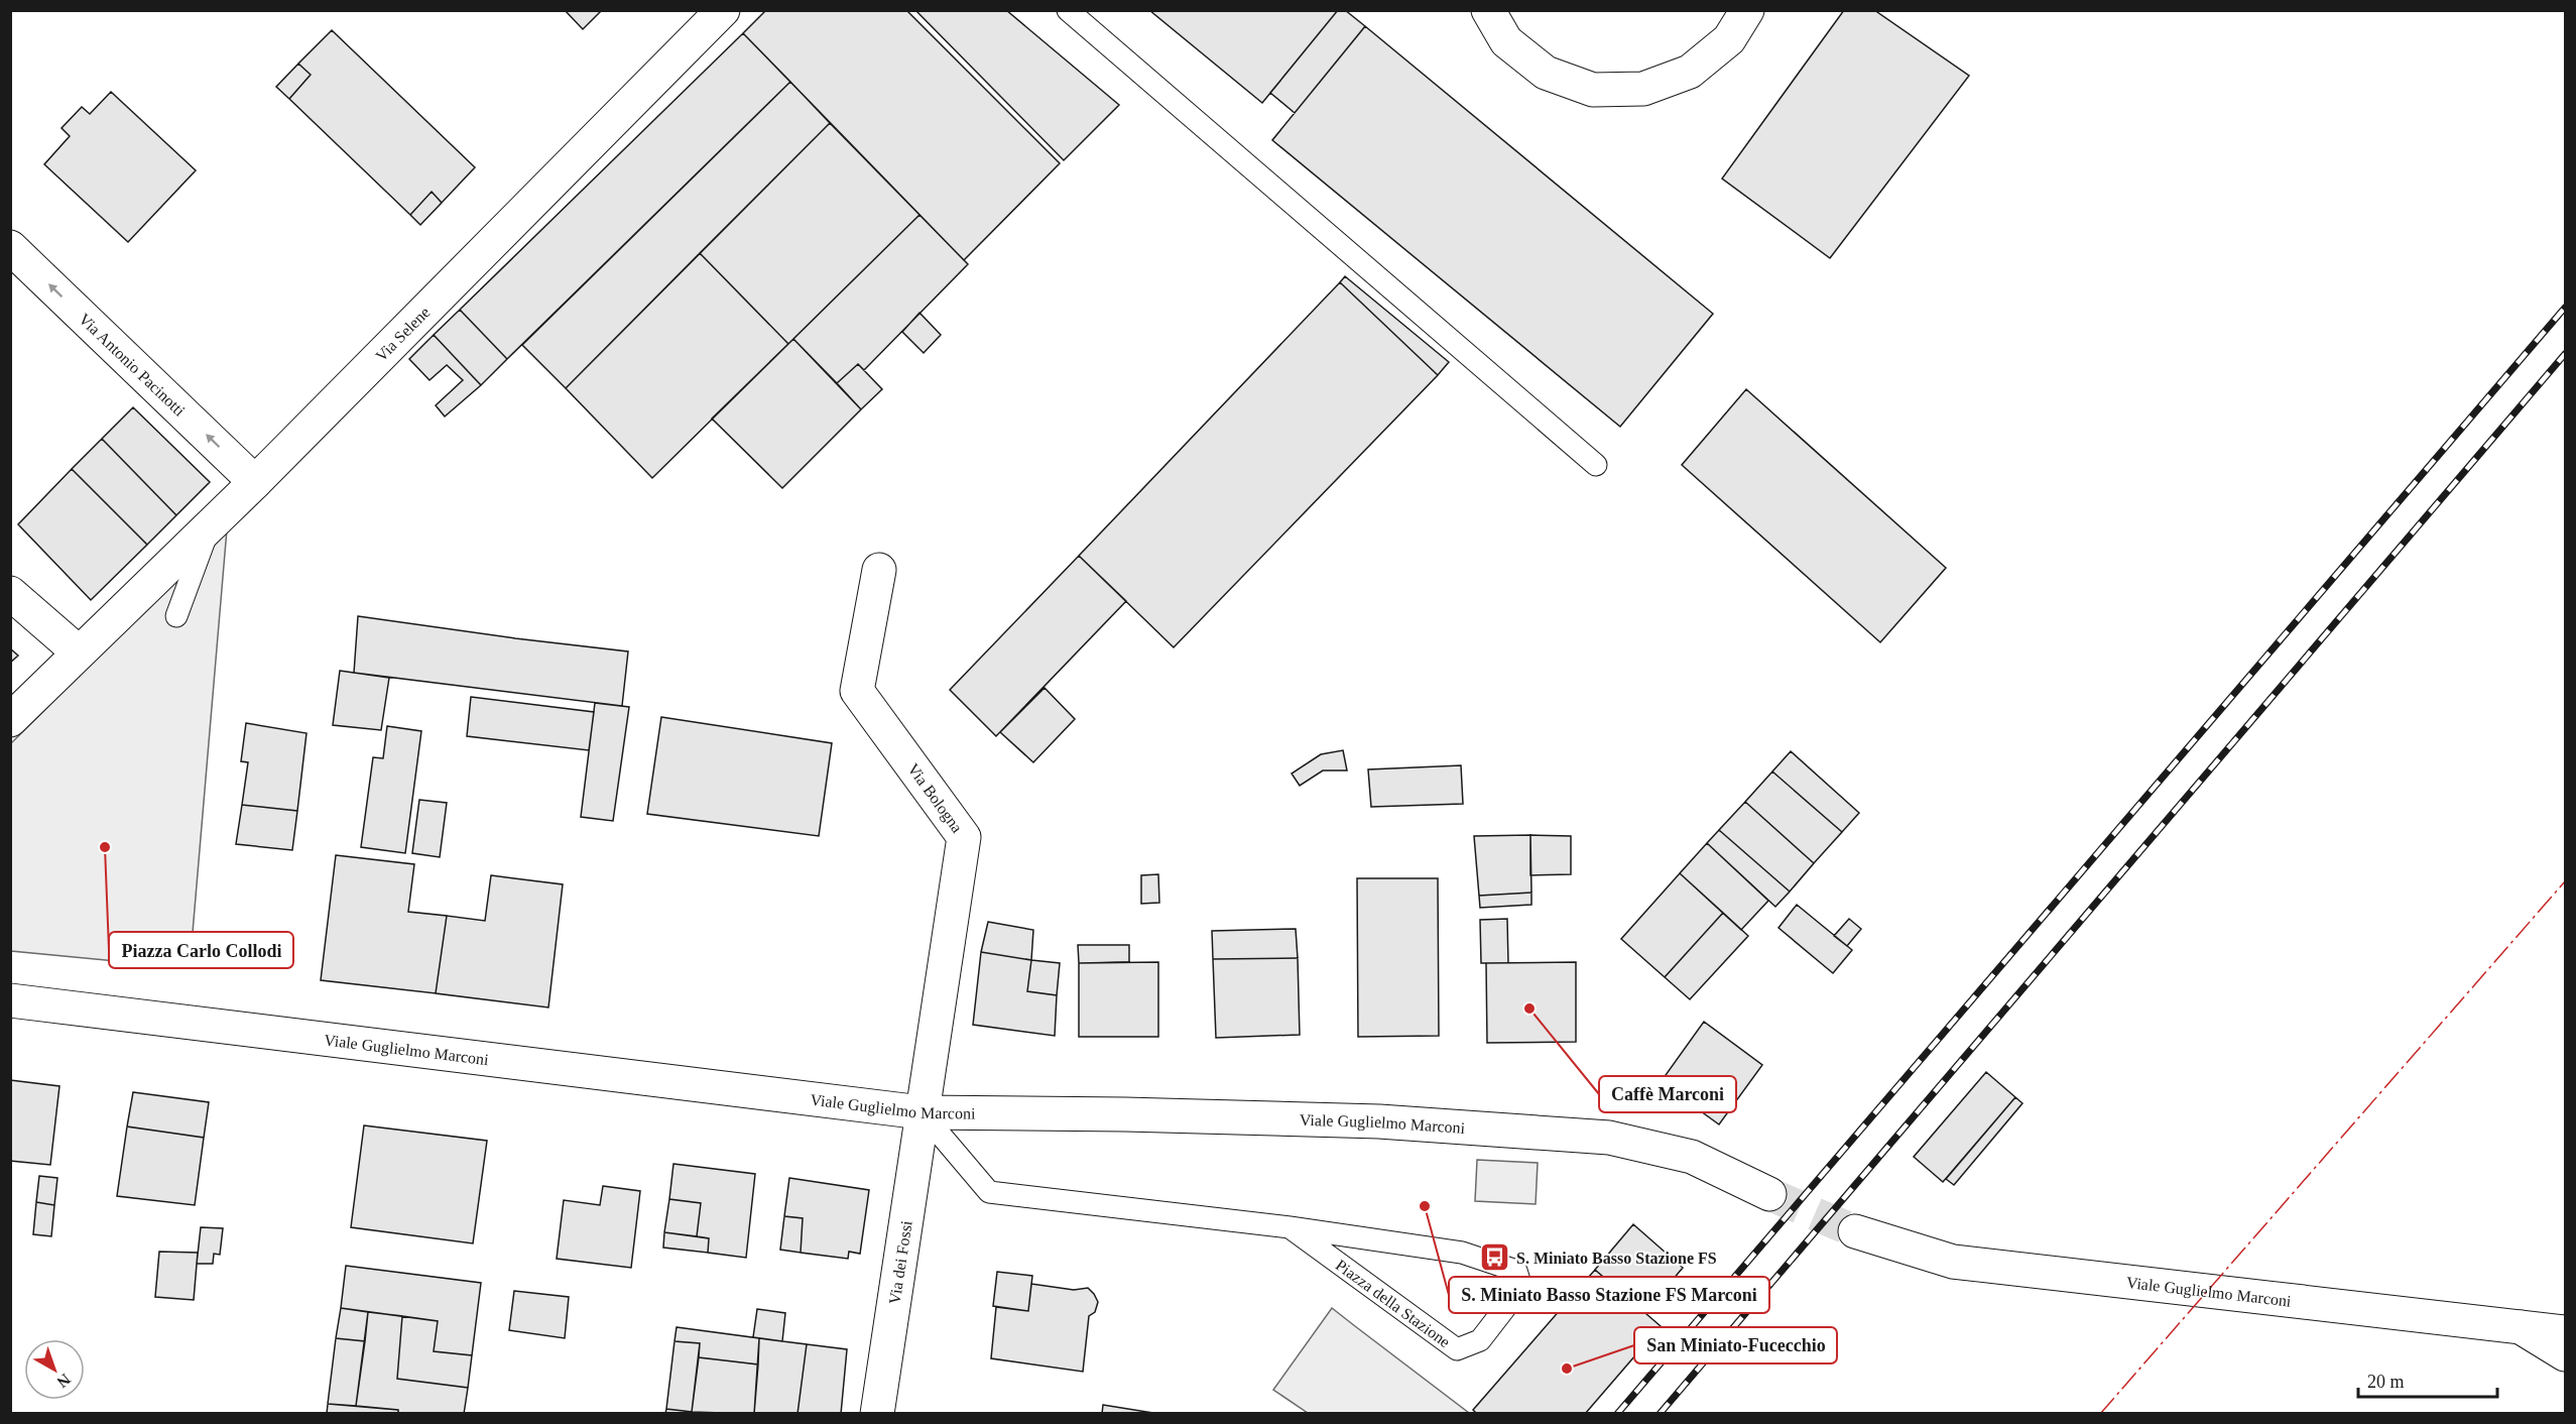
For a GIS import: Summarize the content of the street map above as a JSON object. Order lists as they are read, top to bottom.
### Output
{
  "streets": {
    "street": [
      "Via Selene",
      "Via Antonio Pacinotti",
      "Via Bologna",
      "Viale Guglielmo Marconi",
      "Via dei Fossi"
    ],
    "lane": ["Piazza della Stazione"]
  },
  "crossings": [
    ["Via Selene", "Via Antonio Pacinotti"],
    ["Via Bologna", "Viale Guglielmo Marconi"],
    ["Via Bologna", "Via dei Fossi"],
    ["Via Bologna", "Piazza della Stazione"],
    ["Viale Guglielmo Marconi", "Via dei Fossi"],
    ["Viale Guglielmo Marconi", "Piazza della Stazione"],
    ["Via dei Fossi", "Piazza della Stazione"]
  ],
  "one_way": ["Via Antonio Pacinotti"],
  "places": {
    "other": [
      "Piazza Carlo Collodi",
      "Caffè Marconi",
      "S. Miniato Basso Stazione FS Marconi",
      "San Miniato-Fucecchio"
    ],
    "bus stop": ["S. Miniato Basso Stazione FS"]
  },
  "scale_bar": "20 m",
  "north": "bottom right"
}
